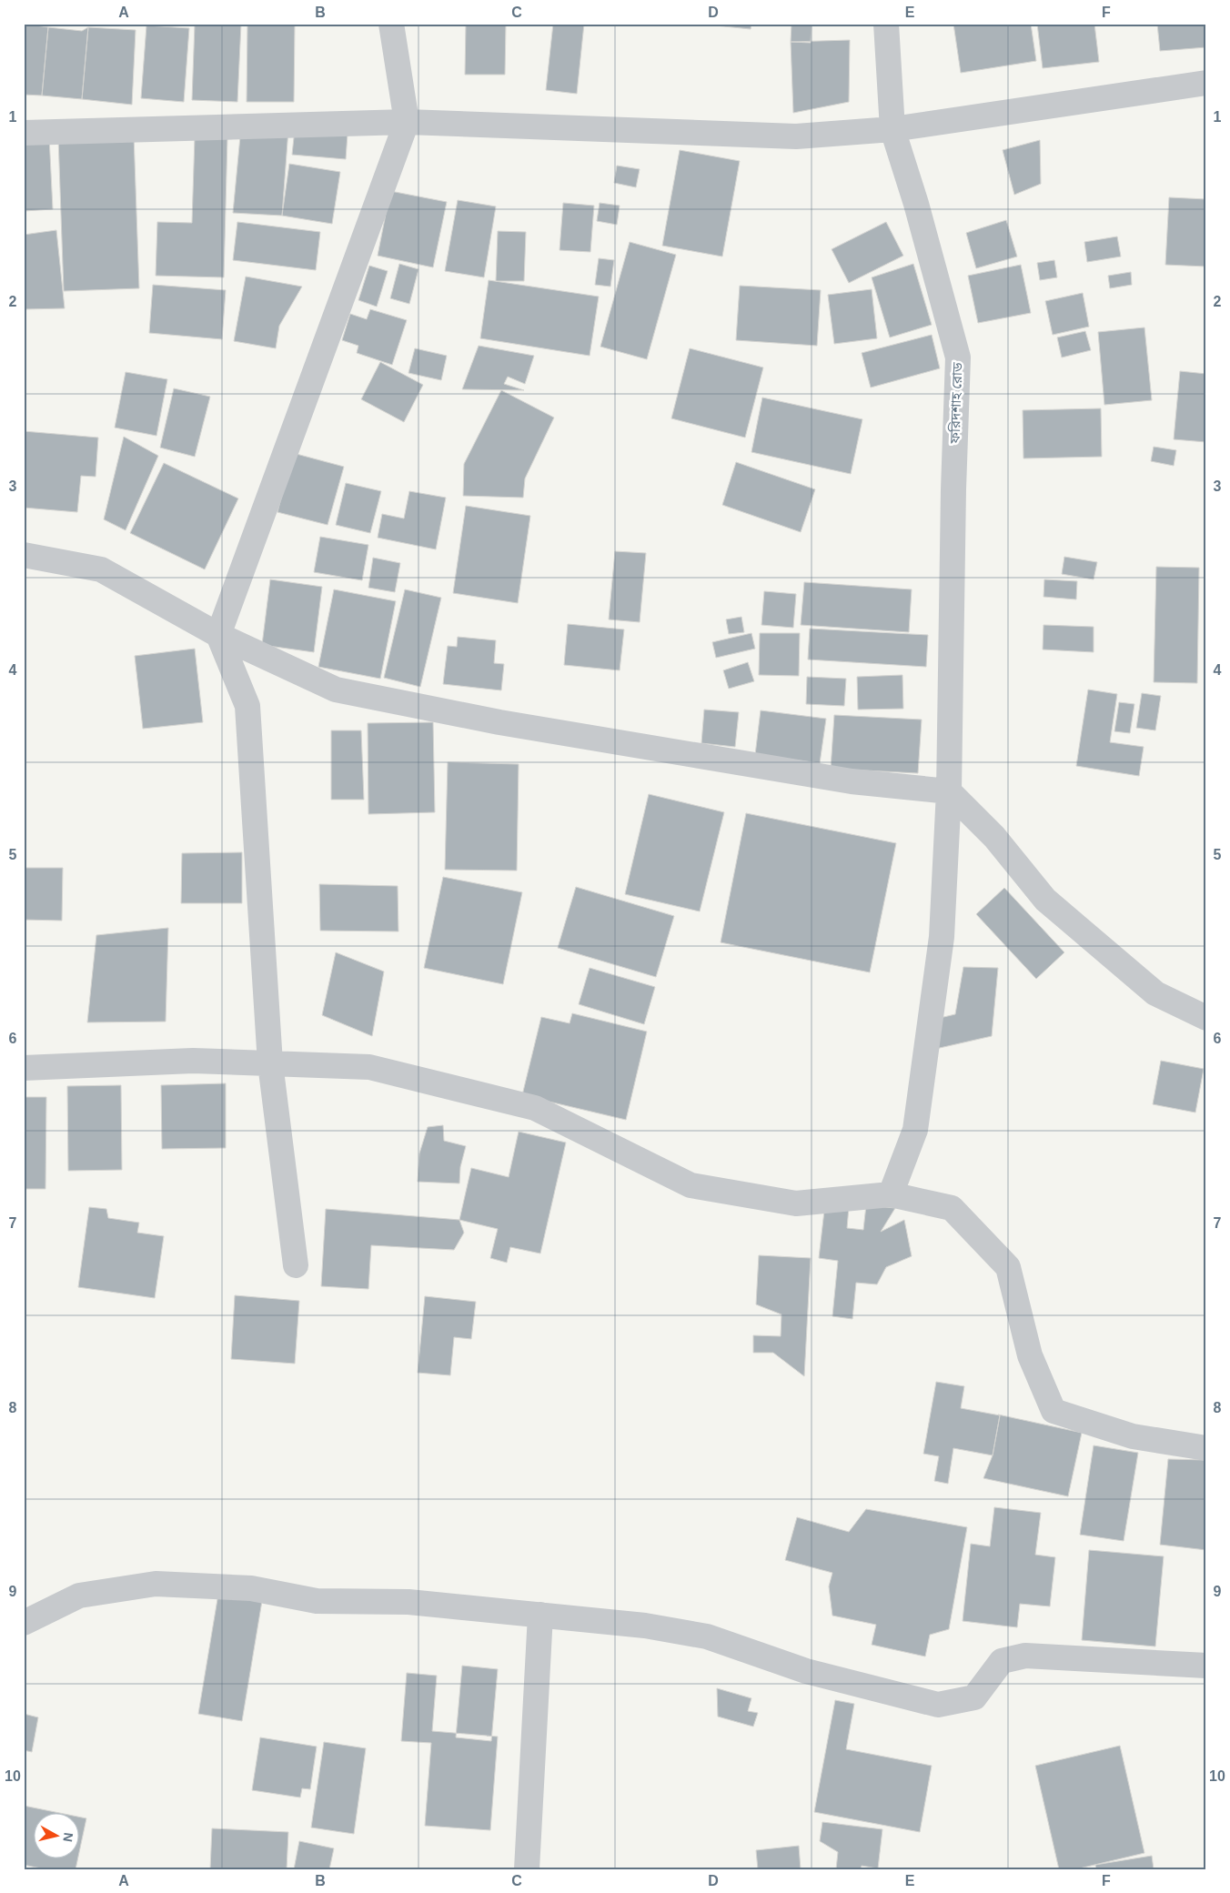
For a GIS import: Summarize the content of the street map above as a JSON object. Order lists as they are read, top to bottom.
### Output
{
  "streets": {
    "street": ["ফরিদশাহ রোড"]
  },
  "north": "right",
  "grid": {
    "columns": [
      "A",
      "B",
      "C",
      "D",
      "E",
      "F"
    ],
    "rows": [
      "1",
      "2",
      "3",
      "4",
      "5",
      "6",
      "7",
      "8",
      "9",
      "10"
    ]
  }
}
